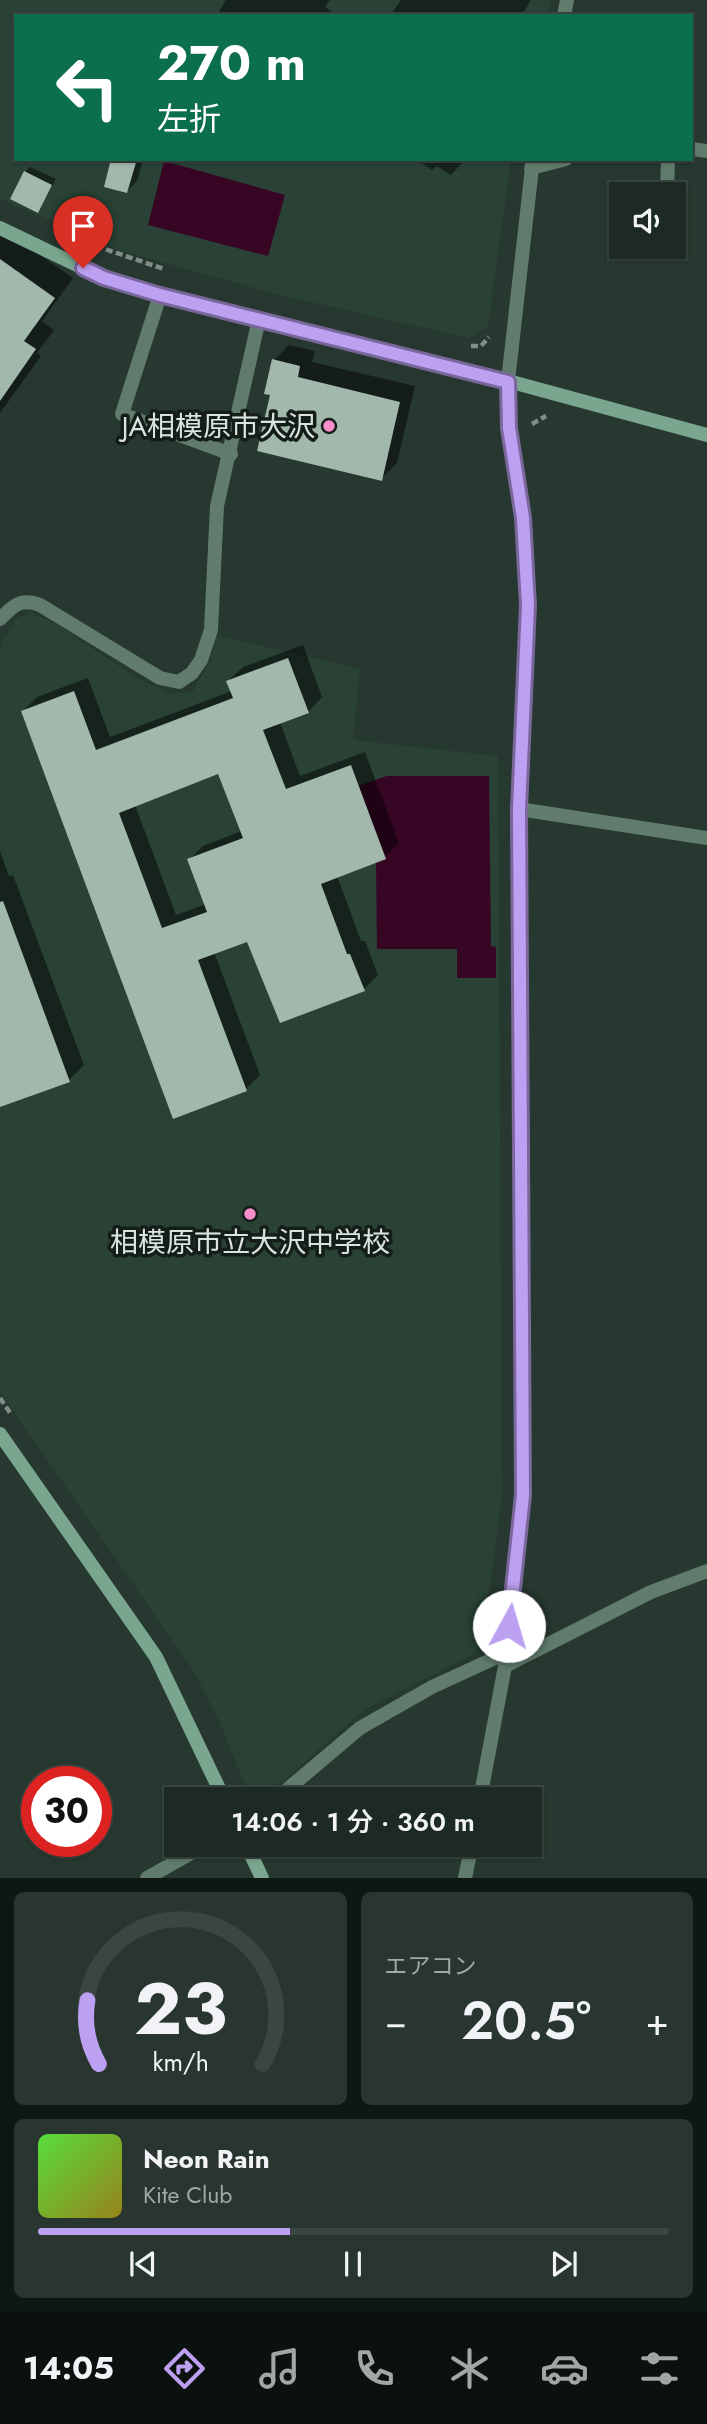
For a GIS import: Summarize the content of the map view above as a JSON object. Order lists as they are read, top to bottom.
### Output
{
  "places": ["JA相模原市大沢", "相模原市立大沢中学校"],
  "page": {
    "turn": ["270 m", "左折"],
    "limit": "30",
    "trip": "14:06 · 1 分 · 360 m",
    "tile": "エアコン",
    "heat": ["−", "20.5°", "+"],
    "song": ["Neon Rain", "Kite Club"],
    "tabs": "14:05",
    "gauge": ["23", "km/h"]
  }
}
